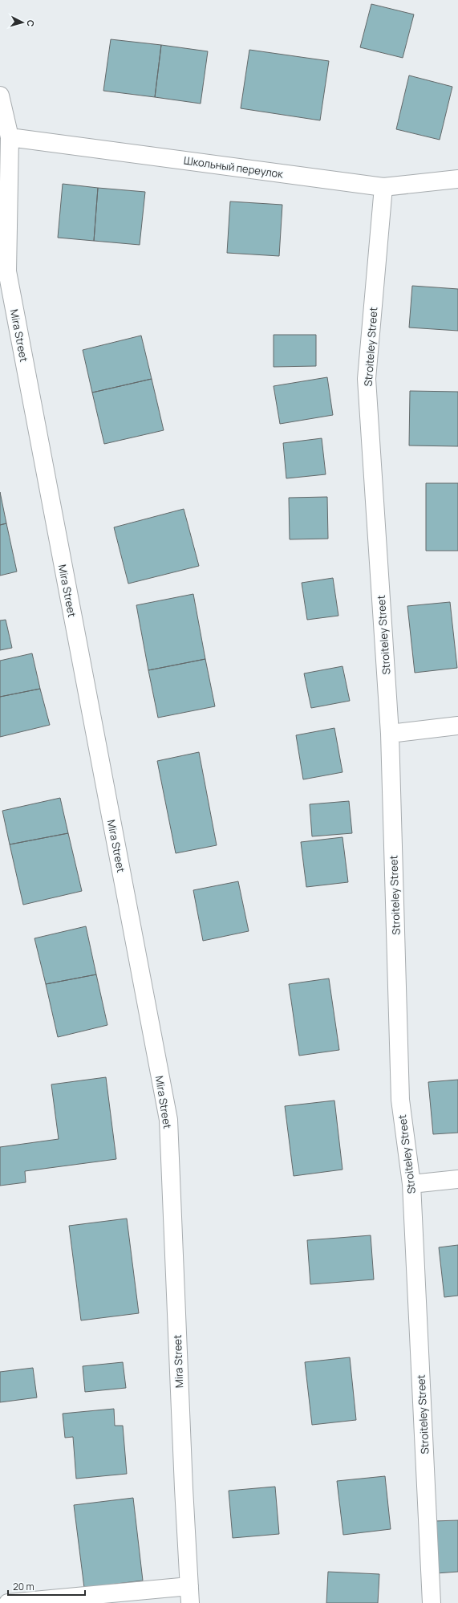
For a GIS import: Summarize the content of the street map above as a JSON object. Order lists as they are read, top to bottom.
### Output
{
  "streets": {
    "street": ["Школьный переулок", "Mira Street", "Stroiteley Street"]
  },
  "crossings": [
    ["Школьный переулок", "Mira Street"],
    ["Школьный переулок", "Stroiteley Street"]
  ],
  "scale_bar": "20 m",
  "north": "right"
}
